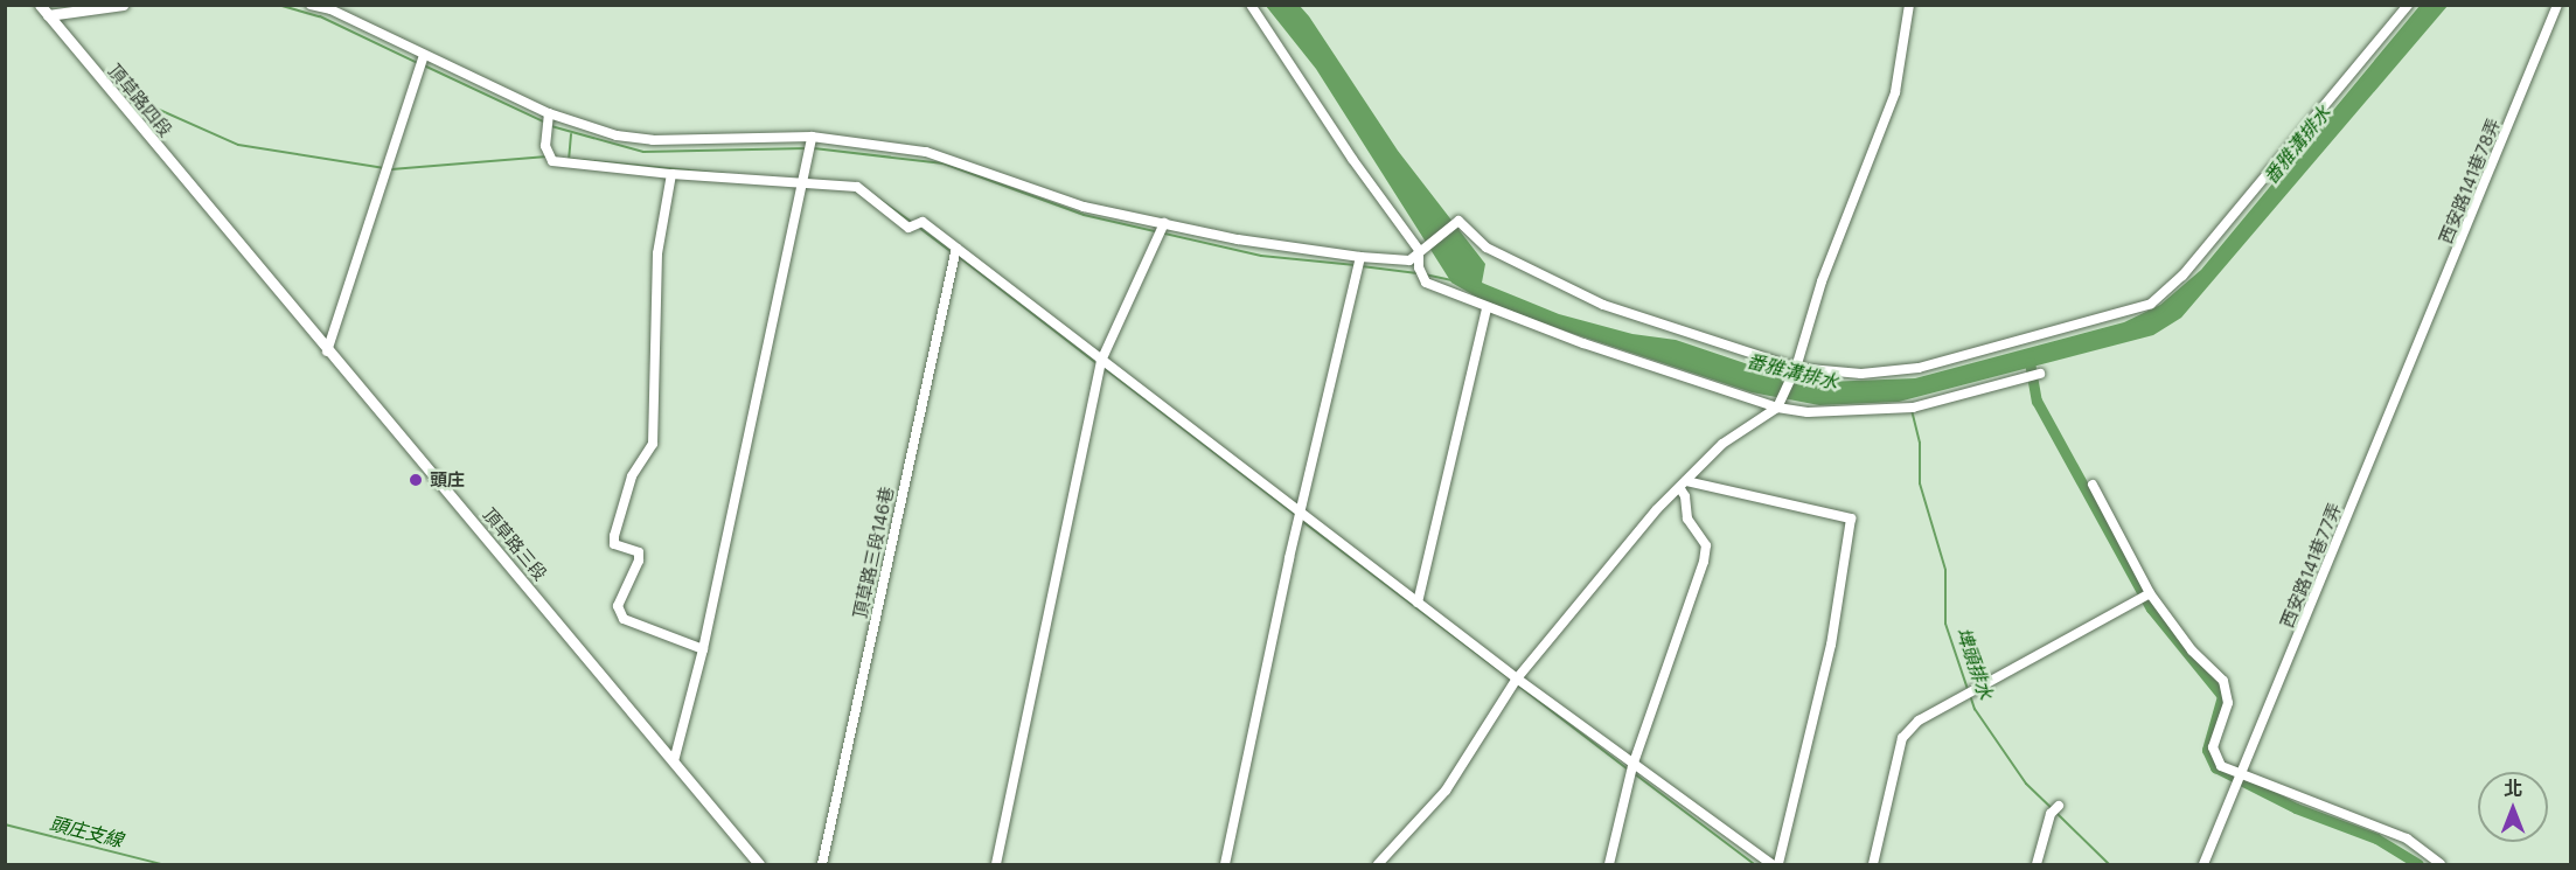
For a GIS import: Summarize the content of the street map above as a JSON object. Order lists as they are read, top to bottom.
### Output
{
  "streets": {
    "street": [
      "頂草路四段",
      "西安路141巷78弄",
      "頂草路三段",
      "頂草路三段146巷",
      "西安路141巷77弄"
    ]
  },
  "crossings": [
    ["頂草路四段", "頂草路三段"],
    ["西安路141巷78弄", "西安路141巷77弄"]
  ],
  "water": ["番雅溝排水", "埤頭排水", "頭庄支線"],
  "places": ["頭庄"],
  "north": "top"
}
